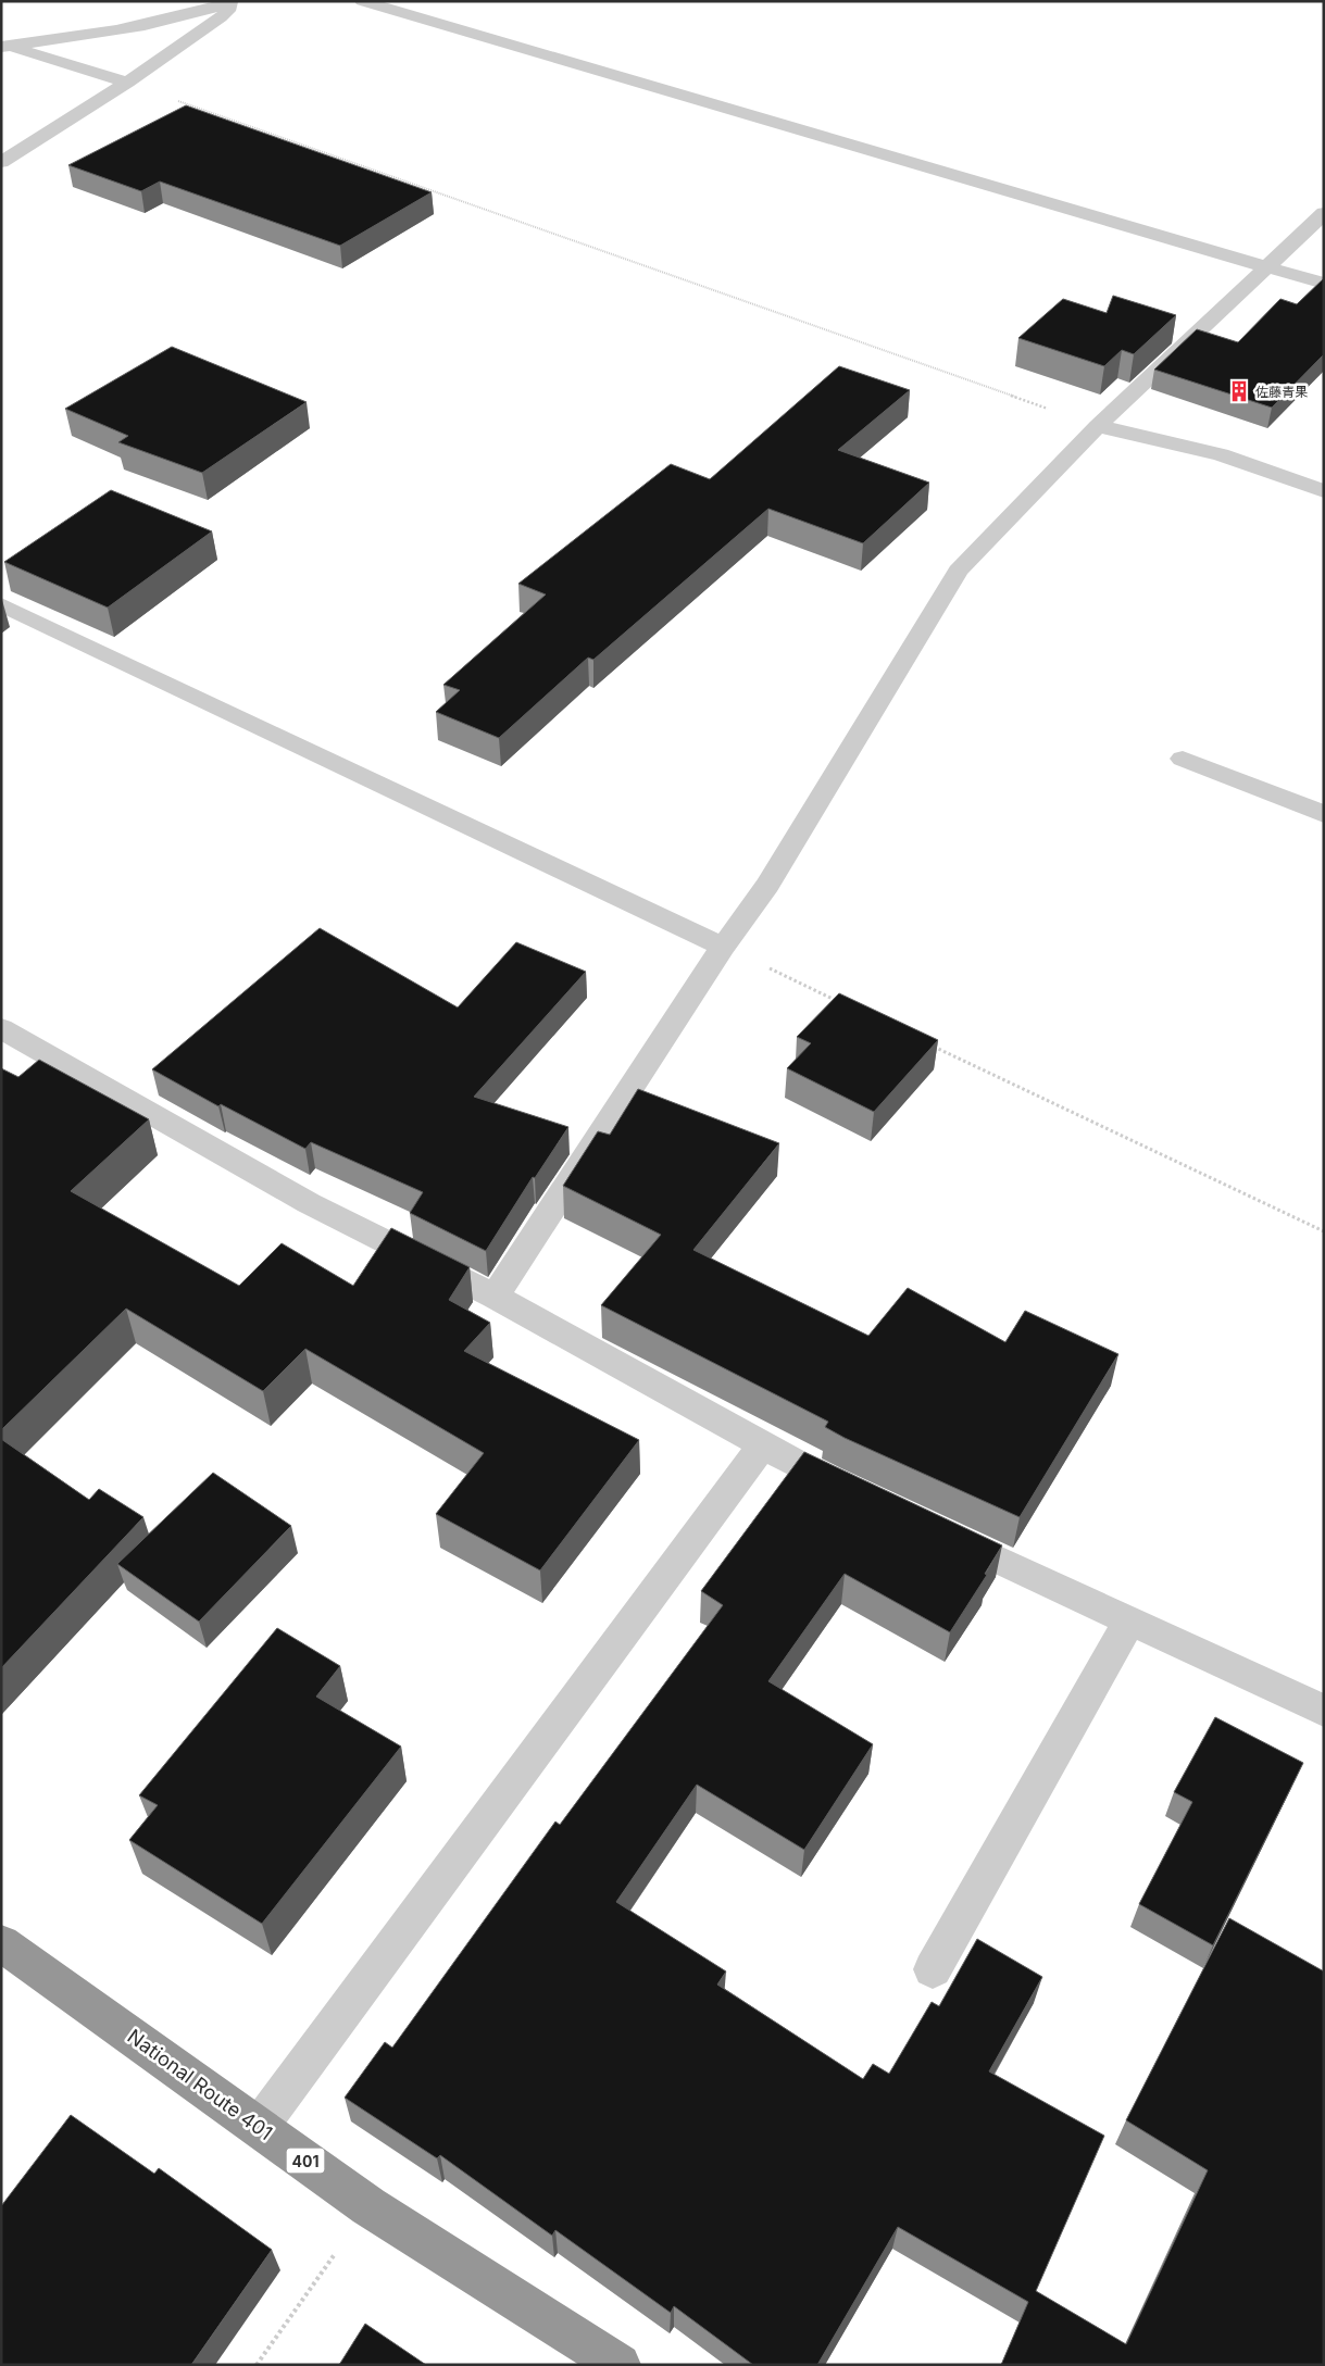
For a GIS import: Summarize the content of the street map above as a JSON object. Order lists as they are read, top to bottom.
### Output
{
  "streets": {
    "highway": ["National Route 401", "401"]
  },
  "places": {
    "building": ["佐藤青果"]
  }
}
